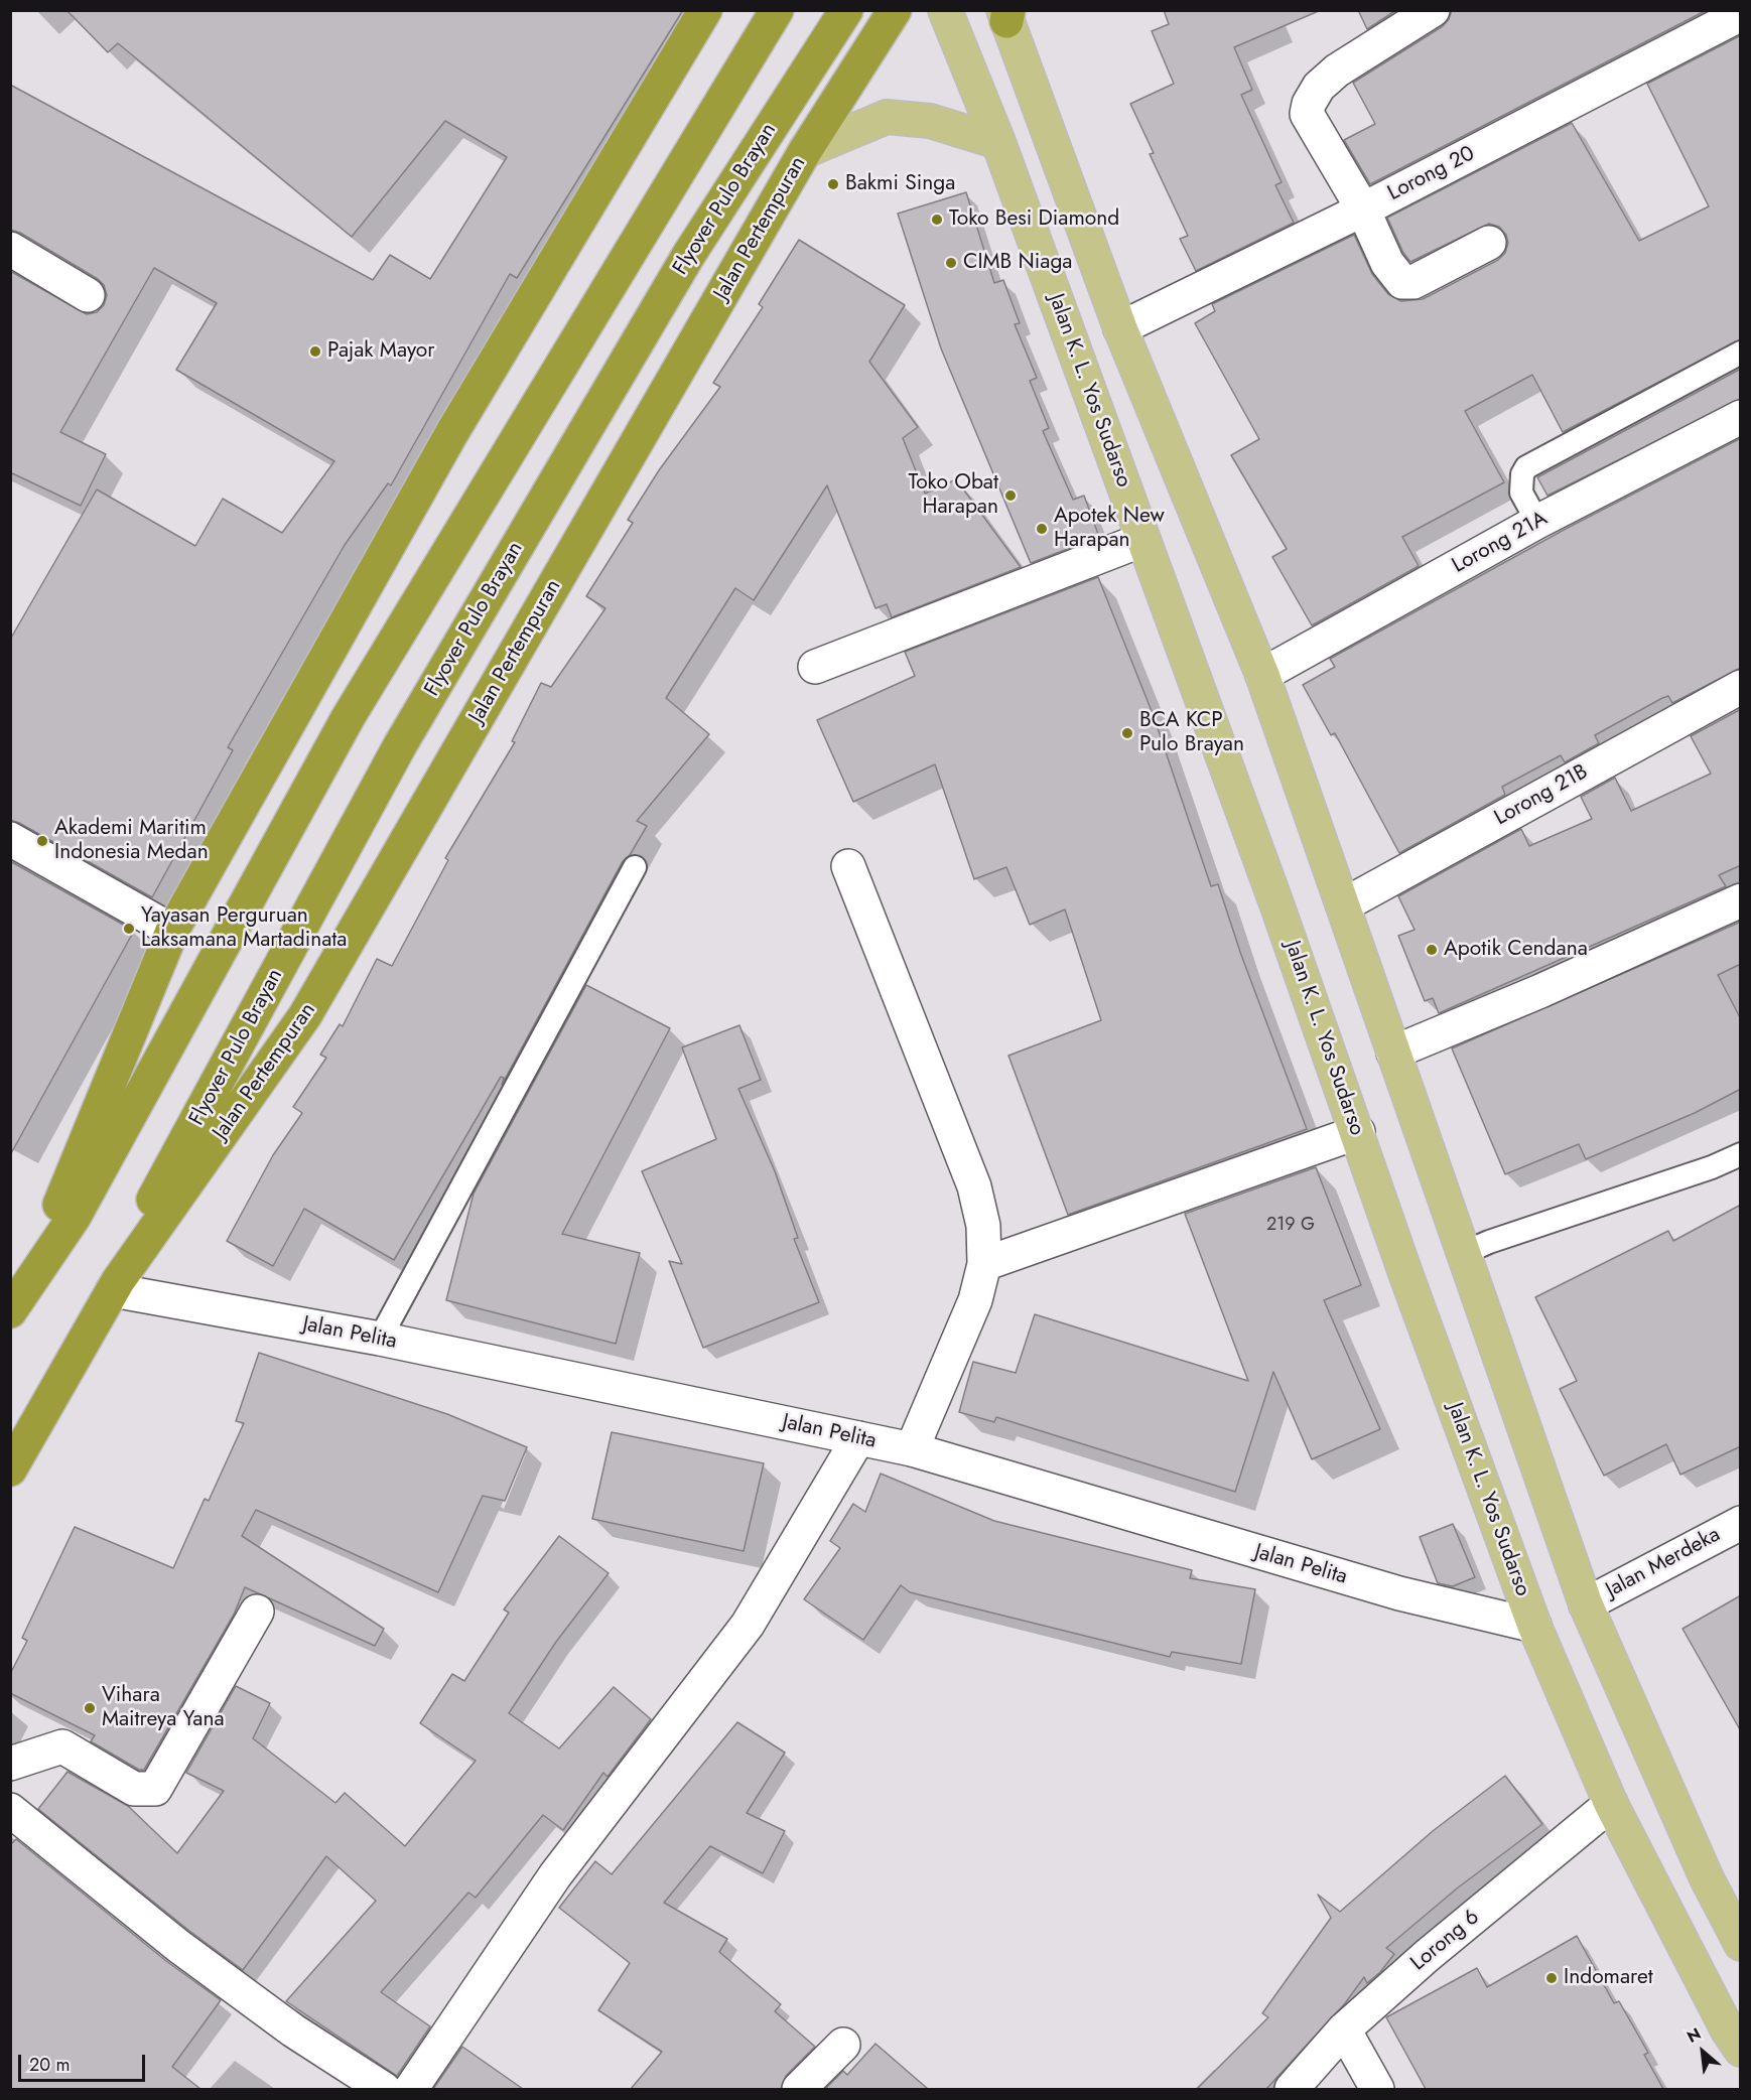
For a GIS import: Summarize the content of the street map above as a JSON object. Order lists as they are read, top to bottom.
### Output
{
  "streets": {
    "highway": ["Flyover Pulo Brayan", "Jalan Pertempuran"],
    "main road": ["Jalan K. L. Yos Sudarso"],
    "street": [
      "Lorong 20",
      "Lorong 21A",
      "Lorong 21B",
      "Jalan Pelita",
      "Jalan Merdeka",
      "Lorong 6"
    ]
  },
  "crossings": [
    ["Flyover Pulo Brayan", "Jalan Pertempuran"],
    ["Jalan Pertempuran", "Jalan Pelita"],
    ["Jalan K. L. Yos Sudarso", "Jalan Pelita"],
    ["Jalan K. L. Yos Sudarso", "Lorong 6"]
  ],
  "places": [
    "Bakmi Singa",
    "Toko Besi Diamond",
    "CIMB Niaga",
    "Pajak Mayor",
    "Toko Obat Harapan",
    "Apotek New Harapan",
    "BCA KCP Pulo Brayan",
    "Akademi Maritim Indonesia Medan",
    "Yayasan Perguruan Laksamana Martadinata",
    "Apotik Cendana",
    "Vihara Maitreya Yana",
    "Indomaret"
  ],
  "house_numbers": ["219 G"],
  "scale_bar": "20 m",
  "north": "top left"
}
